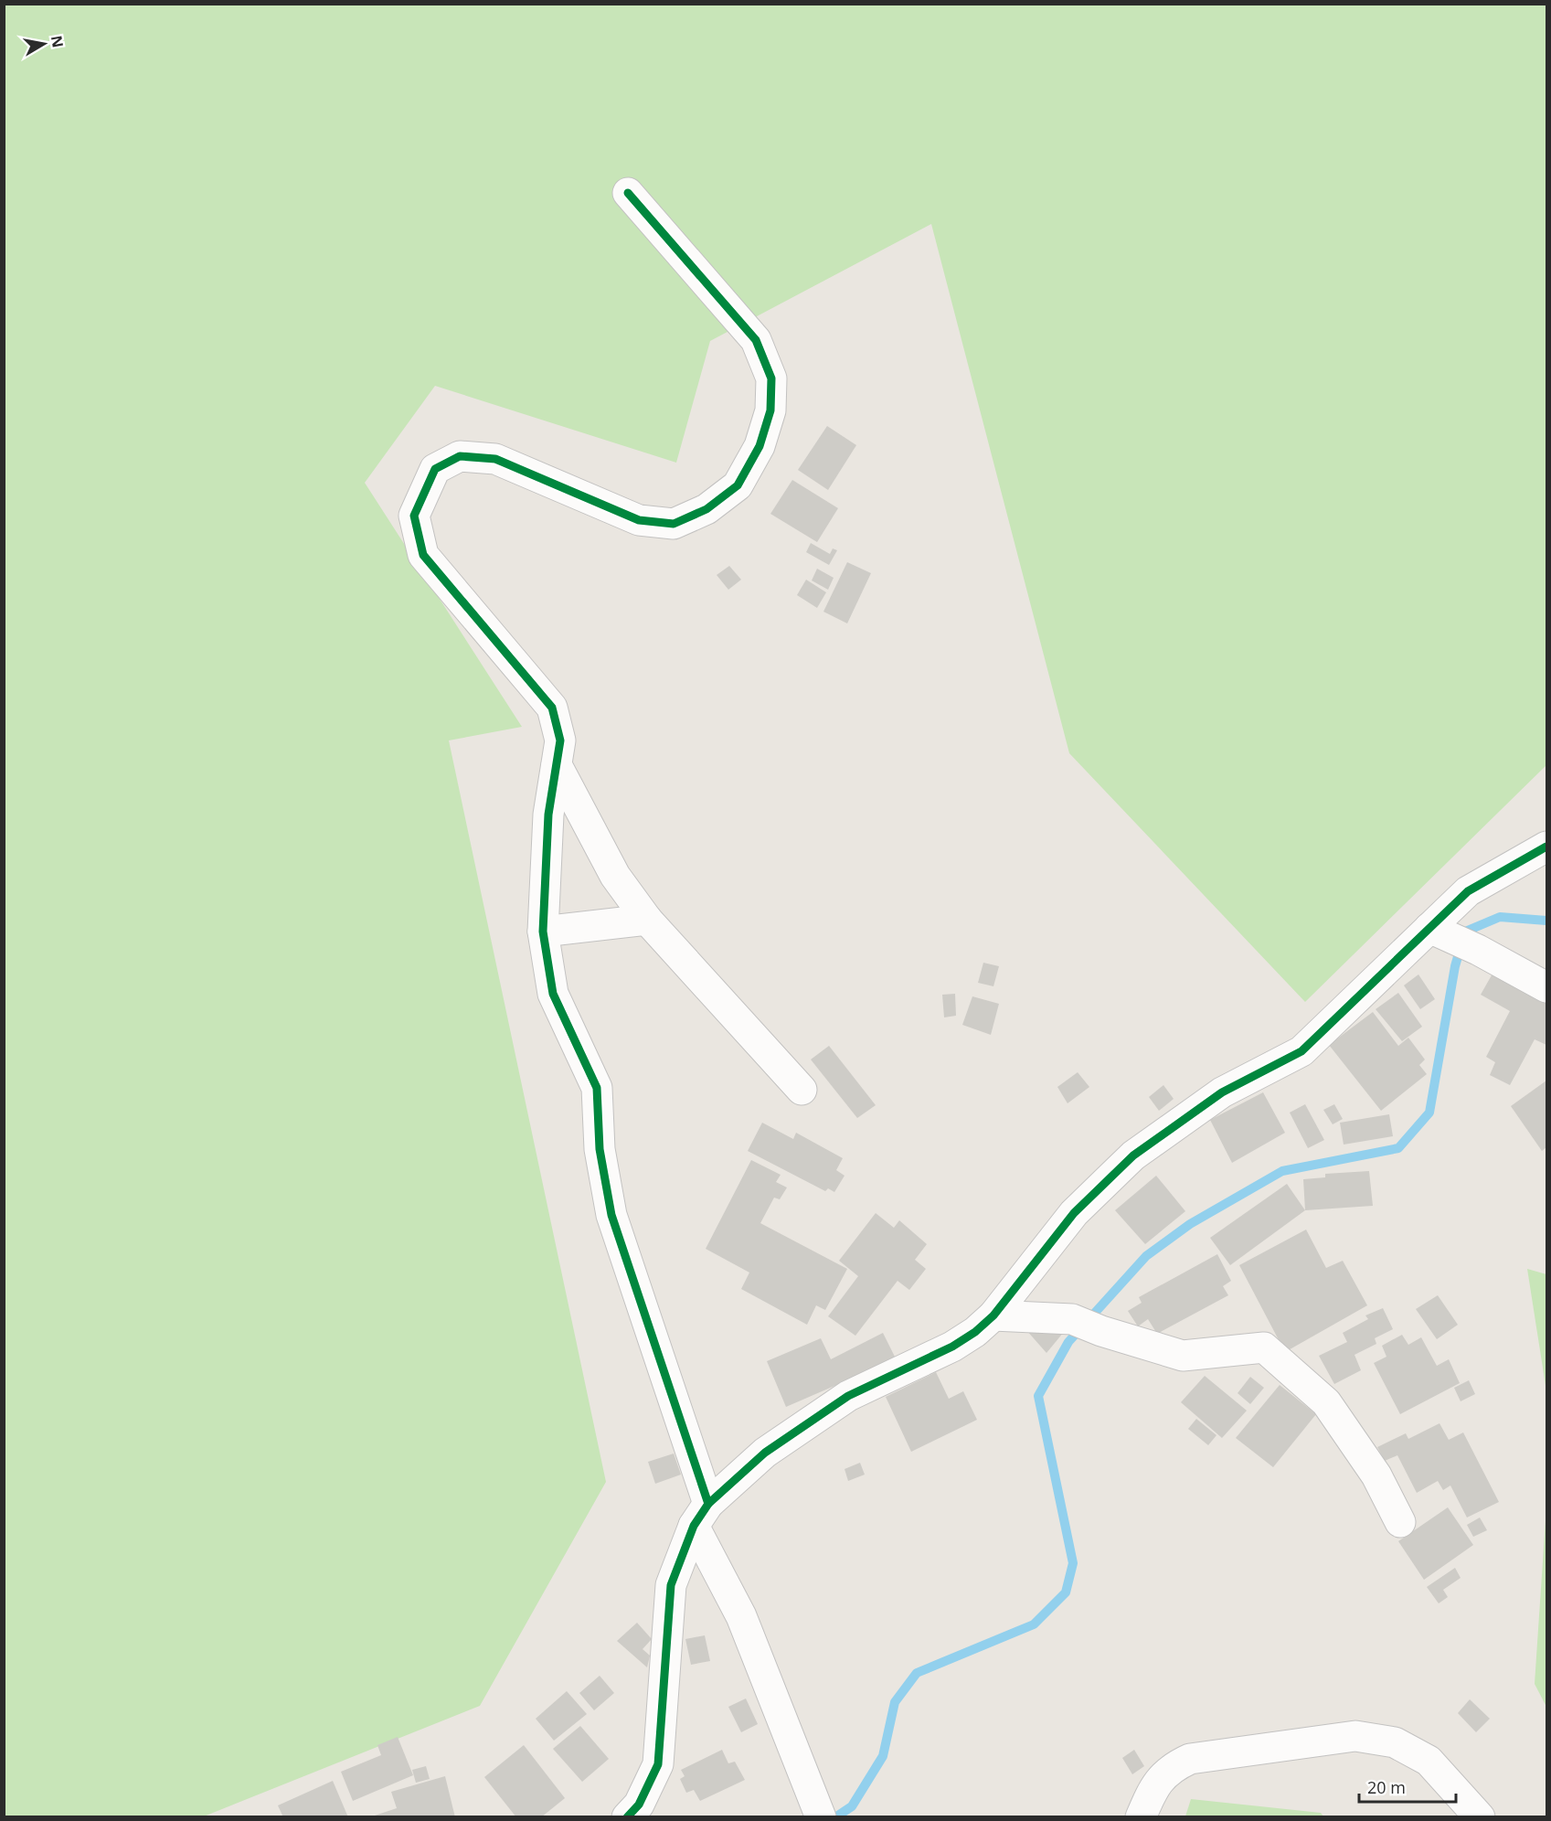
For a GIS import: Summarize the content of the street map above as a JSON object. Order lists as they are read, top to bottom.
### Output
{
  "scale_bar": "20 m",
  "north": "right"
}
